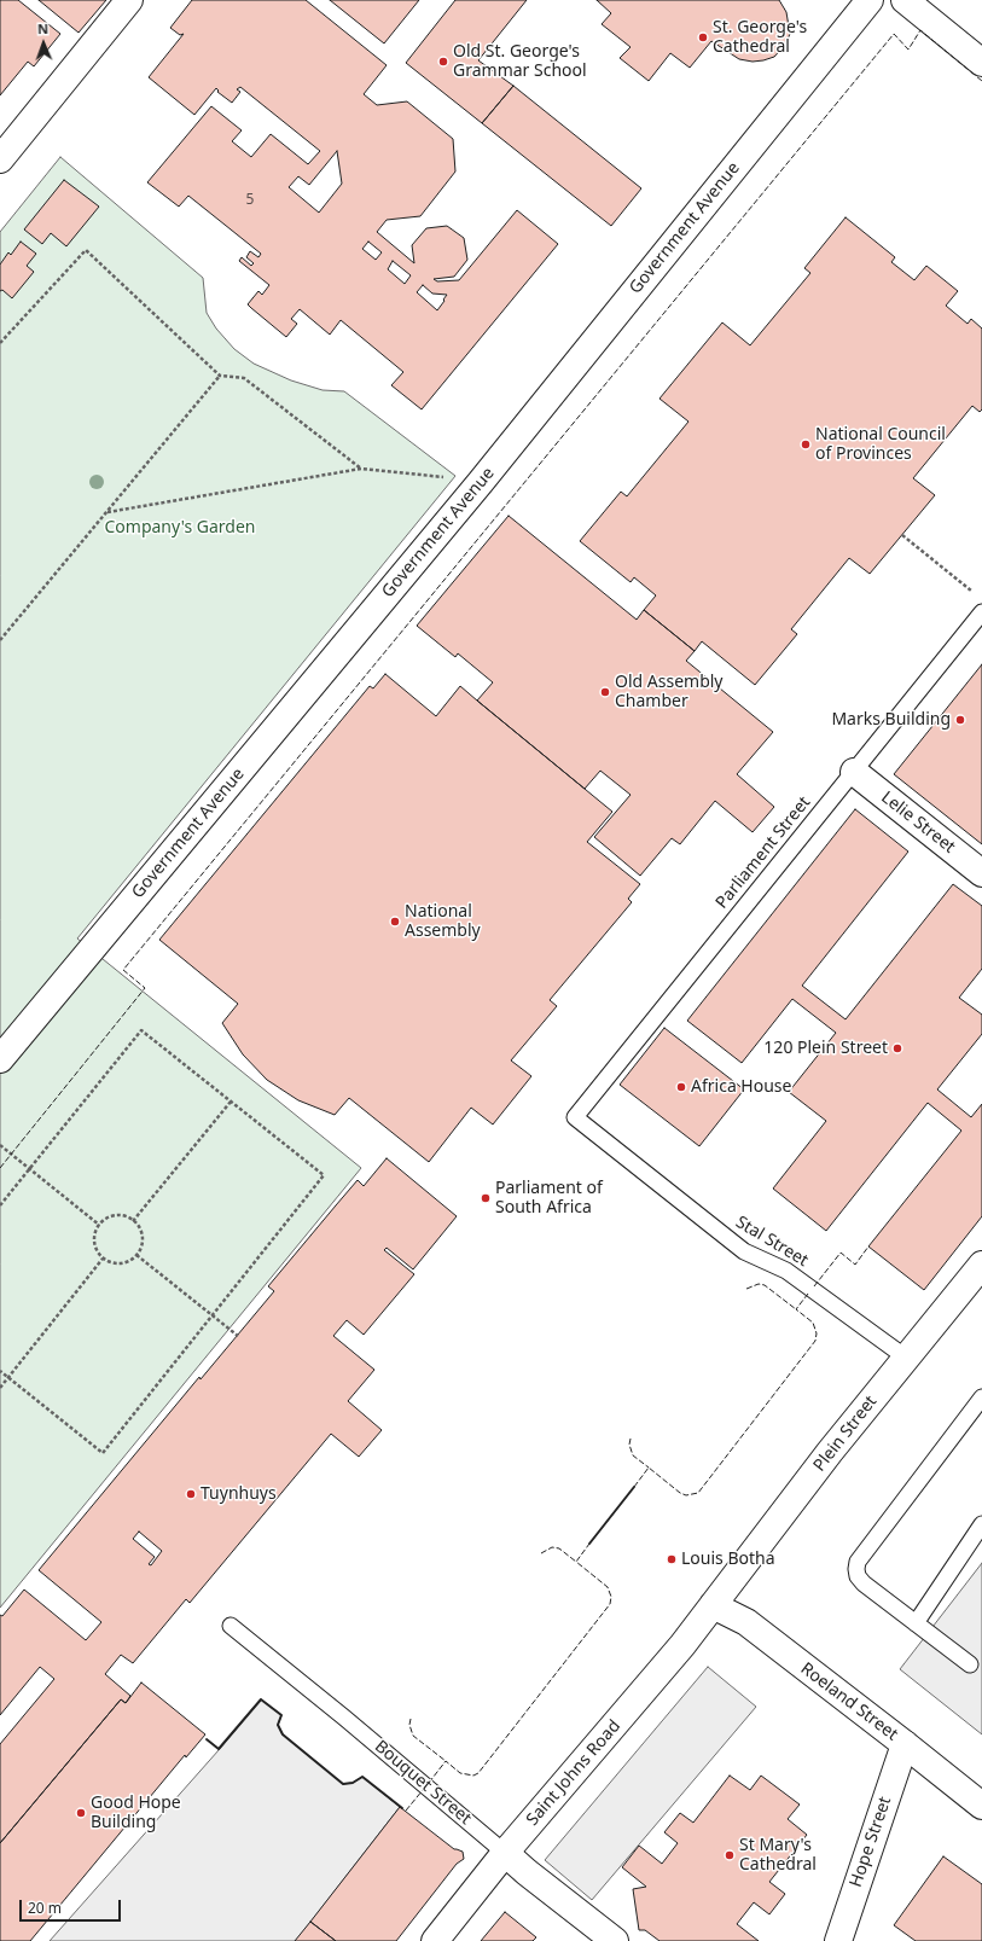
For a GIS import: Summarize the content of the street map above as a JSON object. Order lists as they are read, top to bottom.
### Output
{
  "streets": {
    "street": [
      "Government Avenue",
      "Lelie Street",
      "Plein Street",
      "Roeland Street",
      "Saint Johns Road",
      "Bouquet Street",
      "Hope Street"
    ],
    "lane": ["Parliament Street", "Stal Street"]
  },
  "crossings": [
    ["Lelie Street", "Parliament Street"],
    ["Parliament Street", "Stal Street"],
    ["Stal Street", "Plein Street"],
    ["Plein Street", "Roeland Street"],
    ["Plein Street", "Saint Johns Road"],
    ["Roeland Street", "Saint Johns Road"],
    ["Roeland Street", "Hope Street"],
    ["Saint Johns Road", "Bouquet Street"]
  ],
  "parks": ["Company's Garden"],
  "places": [
    "St. George's Cathedral",
    "Old St. George's Grammar School",
    "National Council of Provinces",
    "Old Assembly Chamber",
    "Marks Building",
    "National Assembly",
    "120 Plein Street",
    "Africa House",
    "Parliament of South Africa",
    "Tuynhuys",
    "Louis Botha",
    "Good Hope Building",
    "St Mary's Cathedral"
  ],
  "house_numbers": ["5"],
  "scale_bar": "20 m",
  "north": "top"
}
